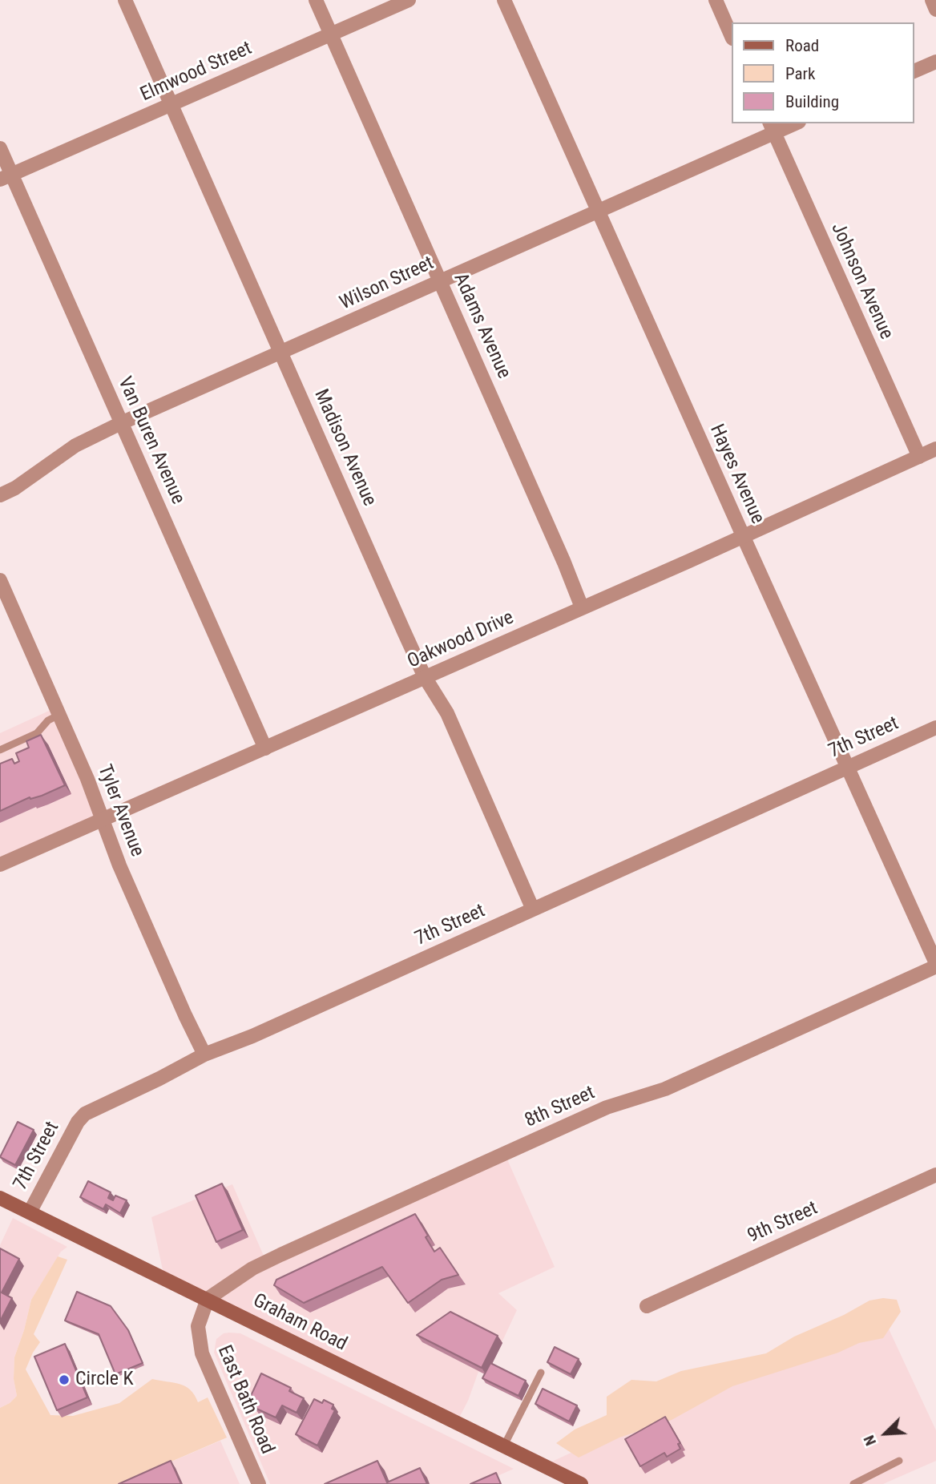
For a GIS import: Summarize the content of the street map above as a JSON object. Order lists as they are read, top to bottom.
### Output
{
  "streets": {
    "main road": ["Graham Road"],
    "street": [
      "Elmwood Street",
      "Johnson Avenue",
      "Wilson Street",
      "Adams Avenue",
      "Van Buren Avenue",
      "Madison Avenue",
      "Hayes Avenue",
      "Oakwood Drive",
      "7th Street",
      "Tyler Avenue",
      "8th Street",
      "9th Street",
      "East Bath Road"
    ]
  },
  "crossings": [
    ["Elmwood Street", "Adams Avenue"],
    ["Elmwood Street", "Van Buren Avenue"],
    ["Elmwood Street", "Madison Avenue"],
    ["Johnson Avenue", "Wilson Street"],
    ["Johnson Avenue", "Oakwood Drive"],
    ["Wilson Street", "Adams Avenue"],
    ["Wilson Street", "Van Buren Avenue"],
    ["Wilson Street", "Madison Avenue"],
    ["Wilson Street", "Hayes Avenue"],
    ["Adams Avenue", "Oakwood Drive"],
    ["Van Buren Avenue", "Oakwood Drive"],
    ["Madison Avenue", "Oakwood Drive"],
    ["Madison Avenue", "7th Street"],
    ["Hayes Avenue", "Oakwood Drive"],
    ["Hayes Avenue", "7th Street"],
    ["Hayes Avenue", "8th Street"],
    ["Oakwood Drive", "Tyler Avenue"],
    ["7th Street", "Tyler Avenue"],
    ["7th Street", "Graham Road"],
    ["8th Street", "Graham Road"],
    ["8th Street", "East Bath Road"],
    ["Graham Road", "East Bath Road"]
  ],
  "places": ["Circle K"],
  "legend": ["Road", "Park", "Building"],
  "north": "bottom left"
}
